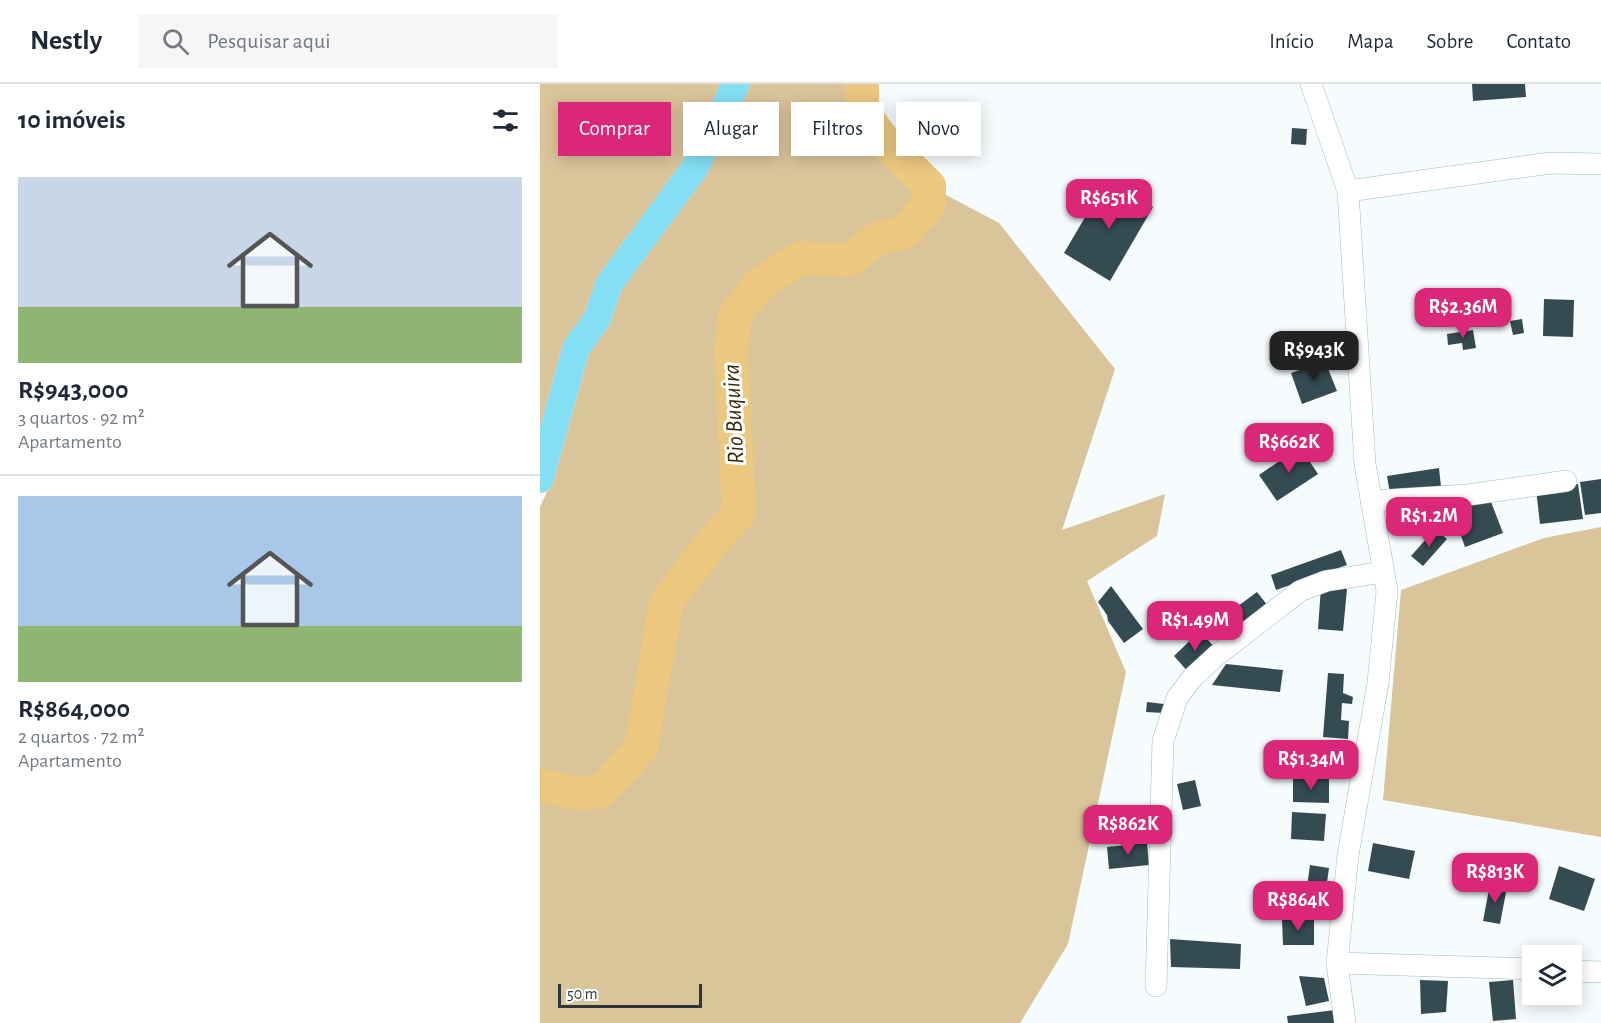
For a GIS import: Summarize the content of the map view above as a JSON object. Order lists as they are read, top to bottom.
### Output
{
  "water": ["Rio Buquira"],
  "scale_bar": "50 m",
  "page": {
    "header": "Nestly",
    "search": "Pesquisar aqui",
    "nav": [
      "Início",
      "Mapa",
      "Sobre",
      "Contato"
    ],
    "heading": "10 imóveis",
    "chip": [
      "Comprar",
      "Alugar",
      "Filtros",
      "Novo"
    ],
    "list": [
      {
        "name": "R$943,000",
        "note": "3 quartos · 92 m² · Apartamento"
      },
      {
        "name": "R$864,000",
        "note": "2 quartos · 72 m² · Apartamento"
      }
    ],
    "price": [
      "R$651K",
      "R$2.36M",
      "R$943K",
      "R$662K",
      "R$1.2M",
      "R$1.49M",
      "R$1.34M",
      "R$862K",
      "R$813K",
      "R$864K"
    ],
    "scale": "50 m"
  }
}
